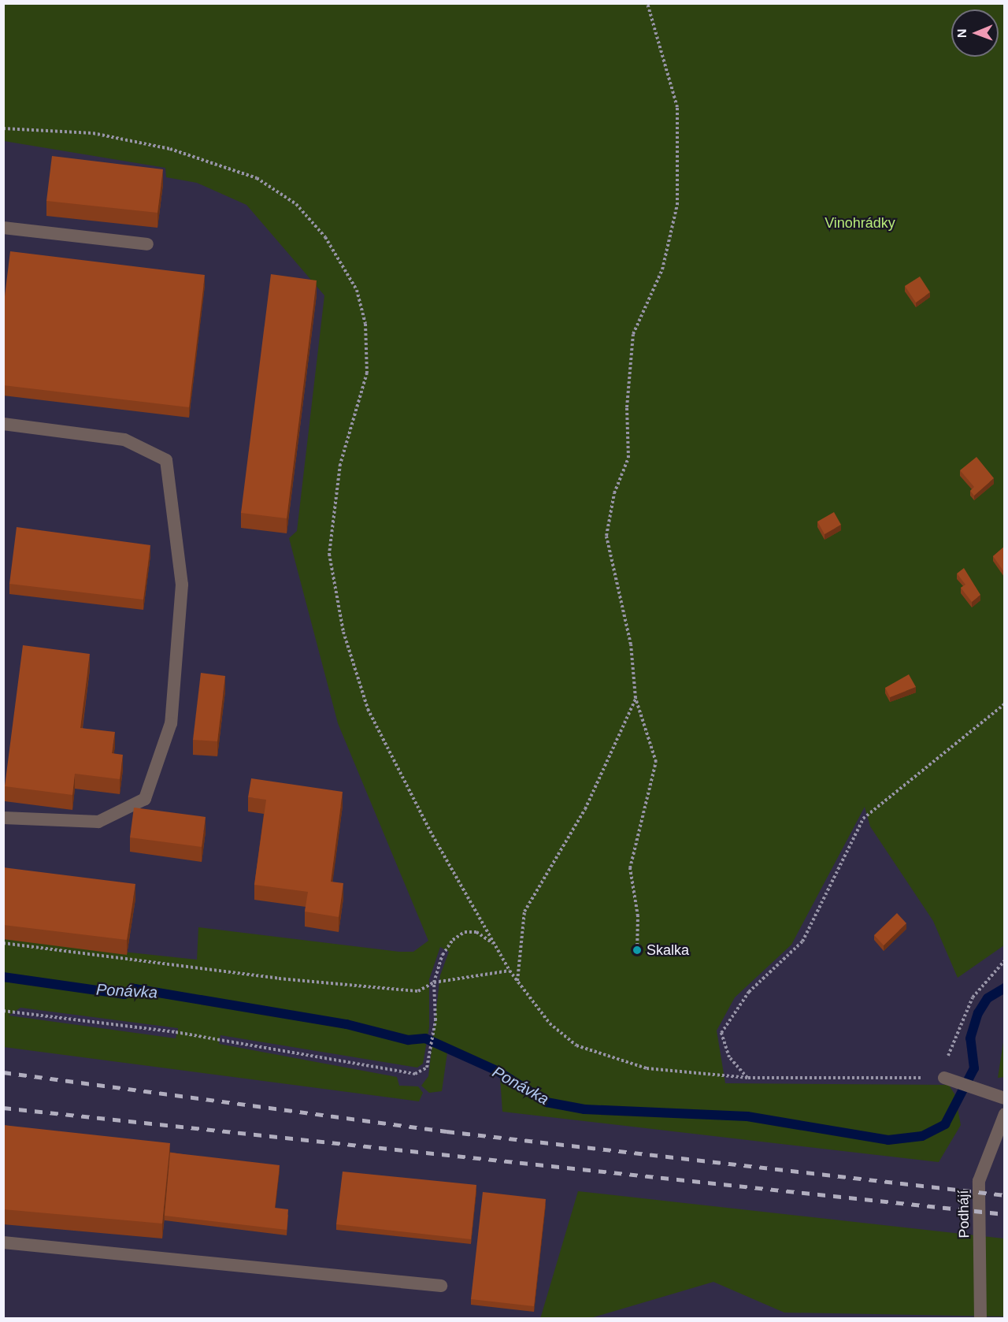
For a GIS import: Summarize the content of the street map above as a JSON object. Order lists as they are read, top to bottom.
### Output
{
  "streets": {
    "lane": ["Podhájí"]
  },
  "water": ["Ponávka"],
  "parks": ["Vinohrádky"],
  "places": ["Skalka"],
  "north": "left"
}
